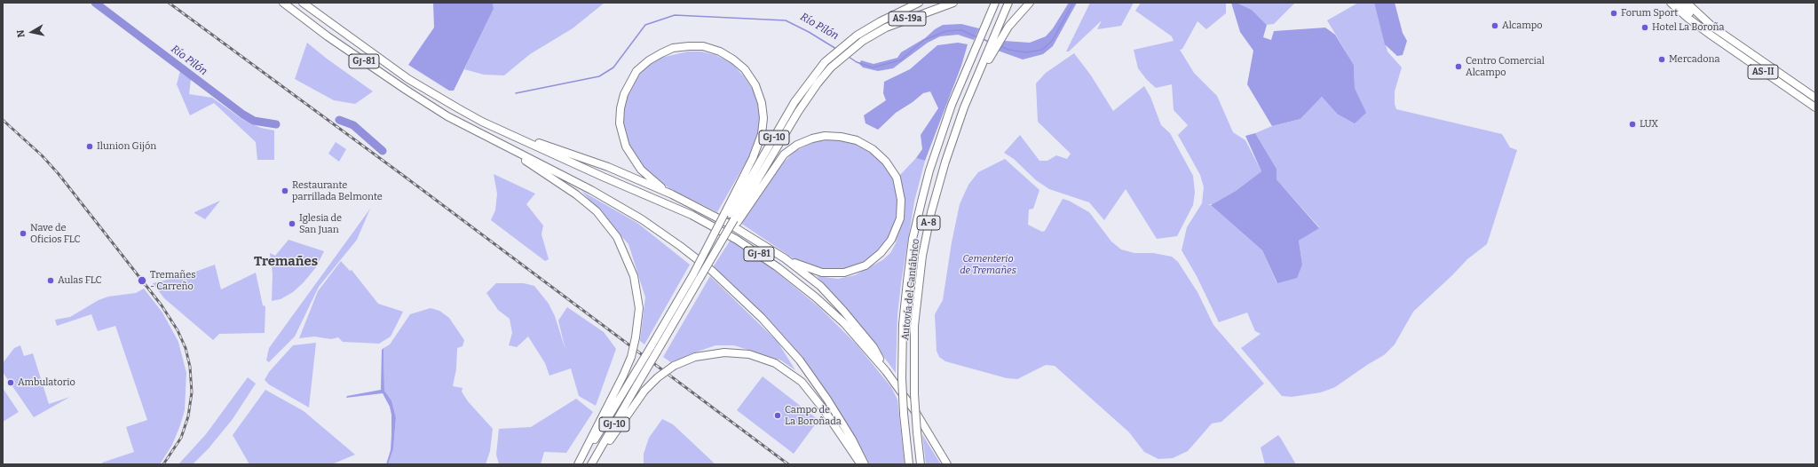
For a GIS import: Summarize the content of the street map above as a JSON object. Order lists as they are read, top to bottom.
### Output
{
  "streets": {
    "highway": [
      "AS-19a",
      "GJ-81",
      "AS-II",
      "GJ-10",
      "A-8",
      "Autovía del Cantábrico"
    ]
  },
  "crossings": [
    ["AS-19a", "GJ-10"]
  ],
  "districts": ["Tremañes"],
  "water": ["Río Pilón"],
  "parks": ["Cementerio de Tremañes"],
  "places": [
    "Forum Sport",
    "Alcampo",
    "Hotel La Boroña",
    "Mercadona",
    "Centro Comercial Alcampo",
    "LUX",
    "Ilunion Gijón",
    "Restaurante parrillada Belmonte",
    "Iglesia de San Juan",
    "Nave de Oficios FLC",
    "Aulas FLC",
    "Tremañes - Carreño",
    "Ambulatorio",
    "Campo de La Boroñada"
  ],
  "north": "left"
}
